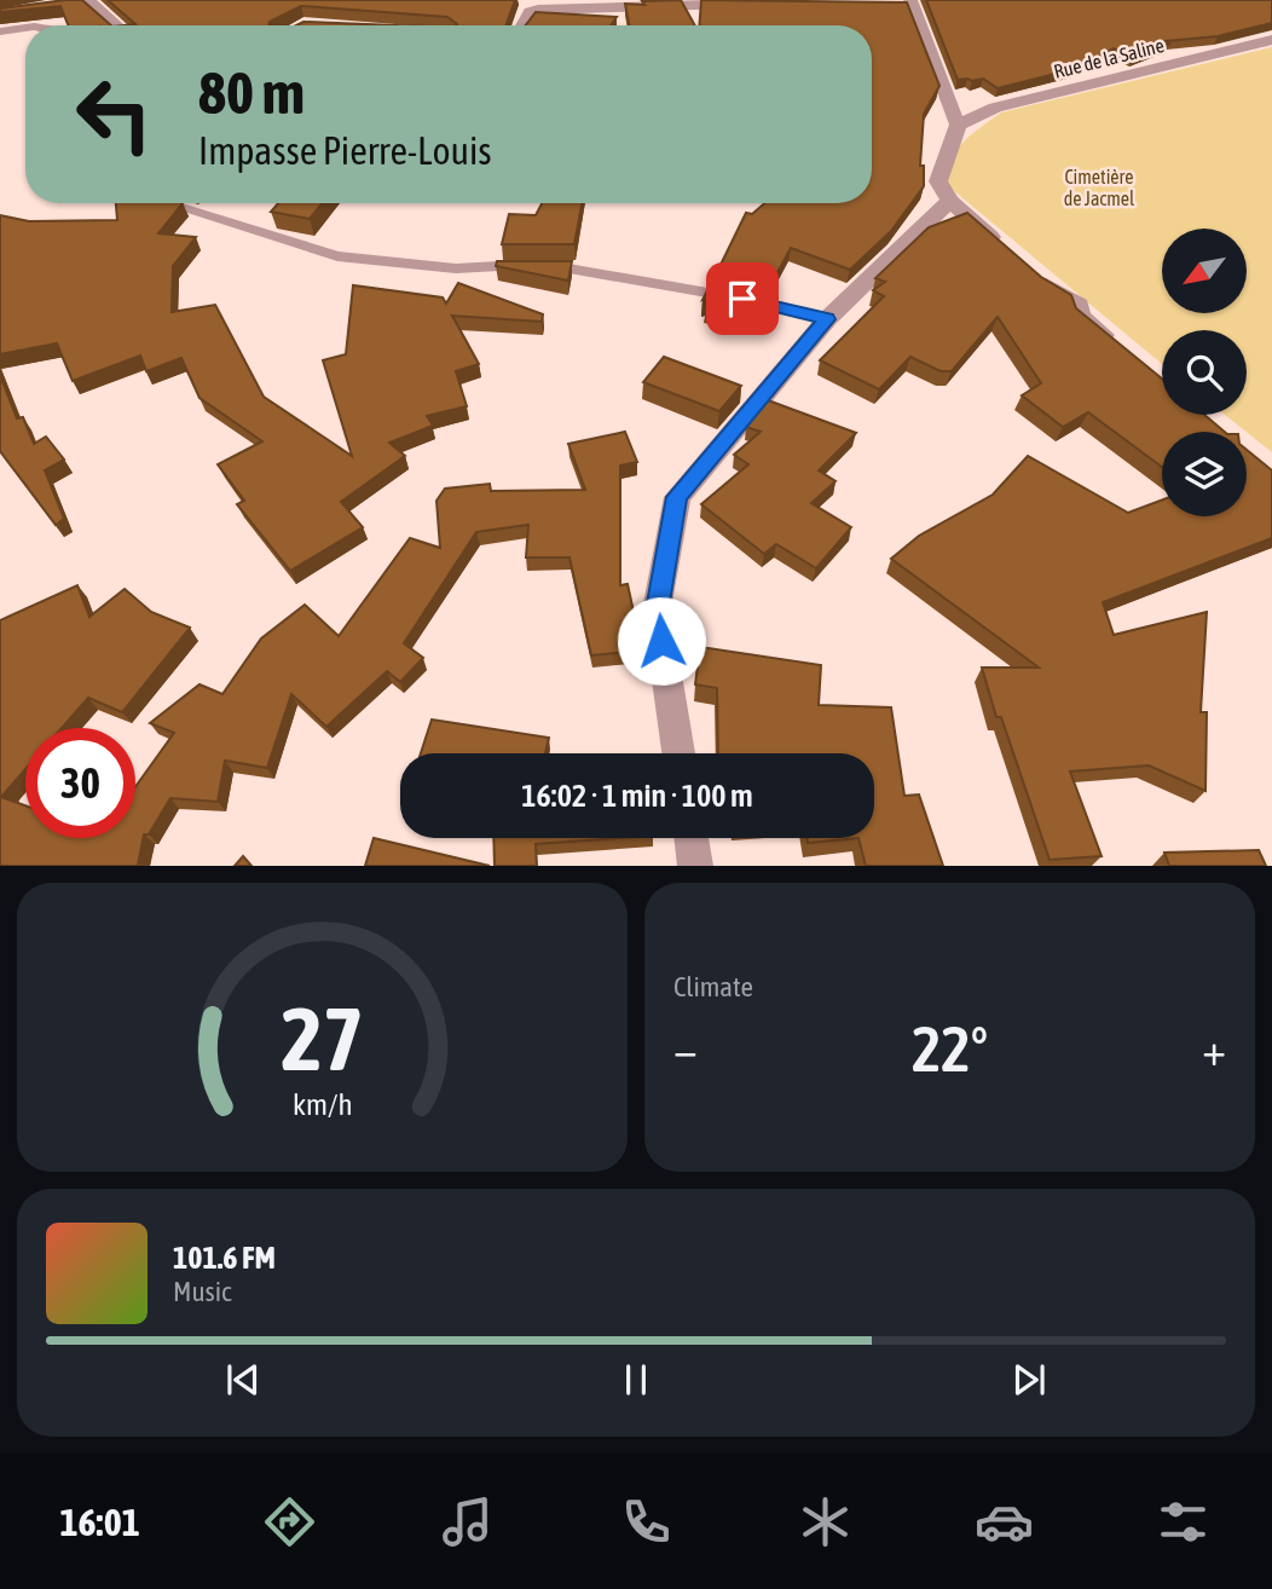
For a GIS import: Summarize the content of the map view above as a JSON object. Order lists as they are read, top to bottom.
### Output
{
  "streets": {
    "street": ["Rue de la Saline"]
  },
  "parks": ["Cimetière de Jacmel"],
  "north": "bottom left",
  "page": {
    "turn": ["80 m", "Impasse Pierre-Louis"],
    "limit": "30",
    "trip": "16:02 · 1 min · 100 m",
    "tile": "Climate",
    "heat": ["−", "22°", "+"],
    "song": ["101.6 FM", "Music"],
    "tabs": "16:01",
    "gauge": ["27", "km/h"]
  }
}
